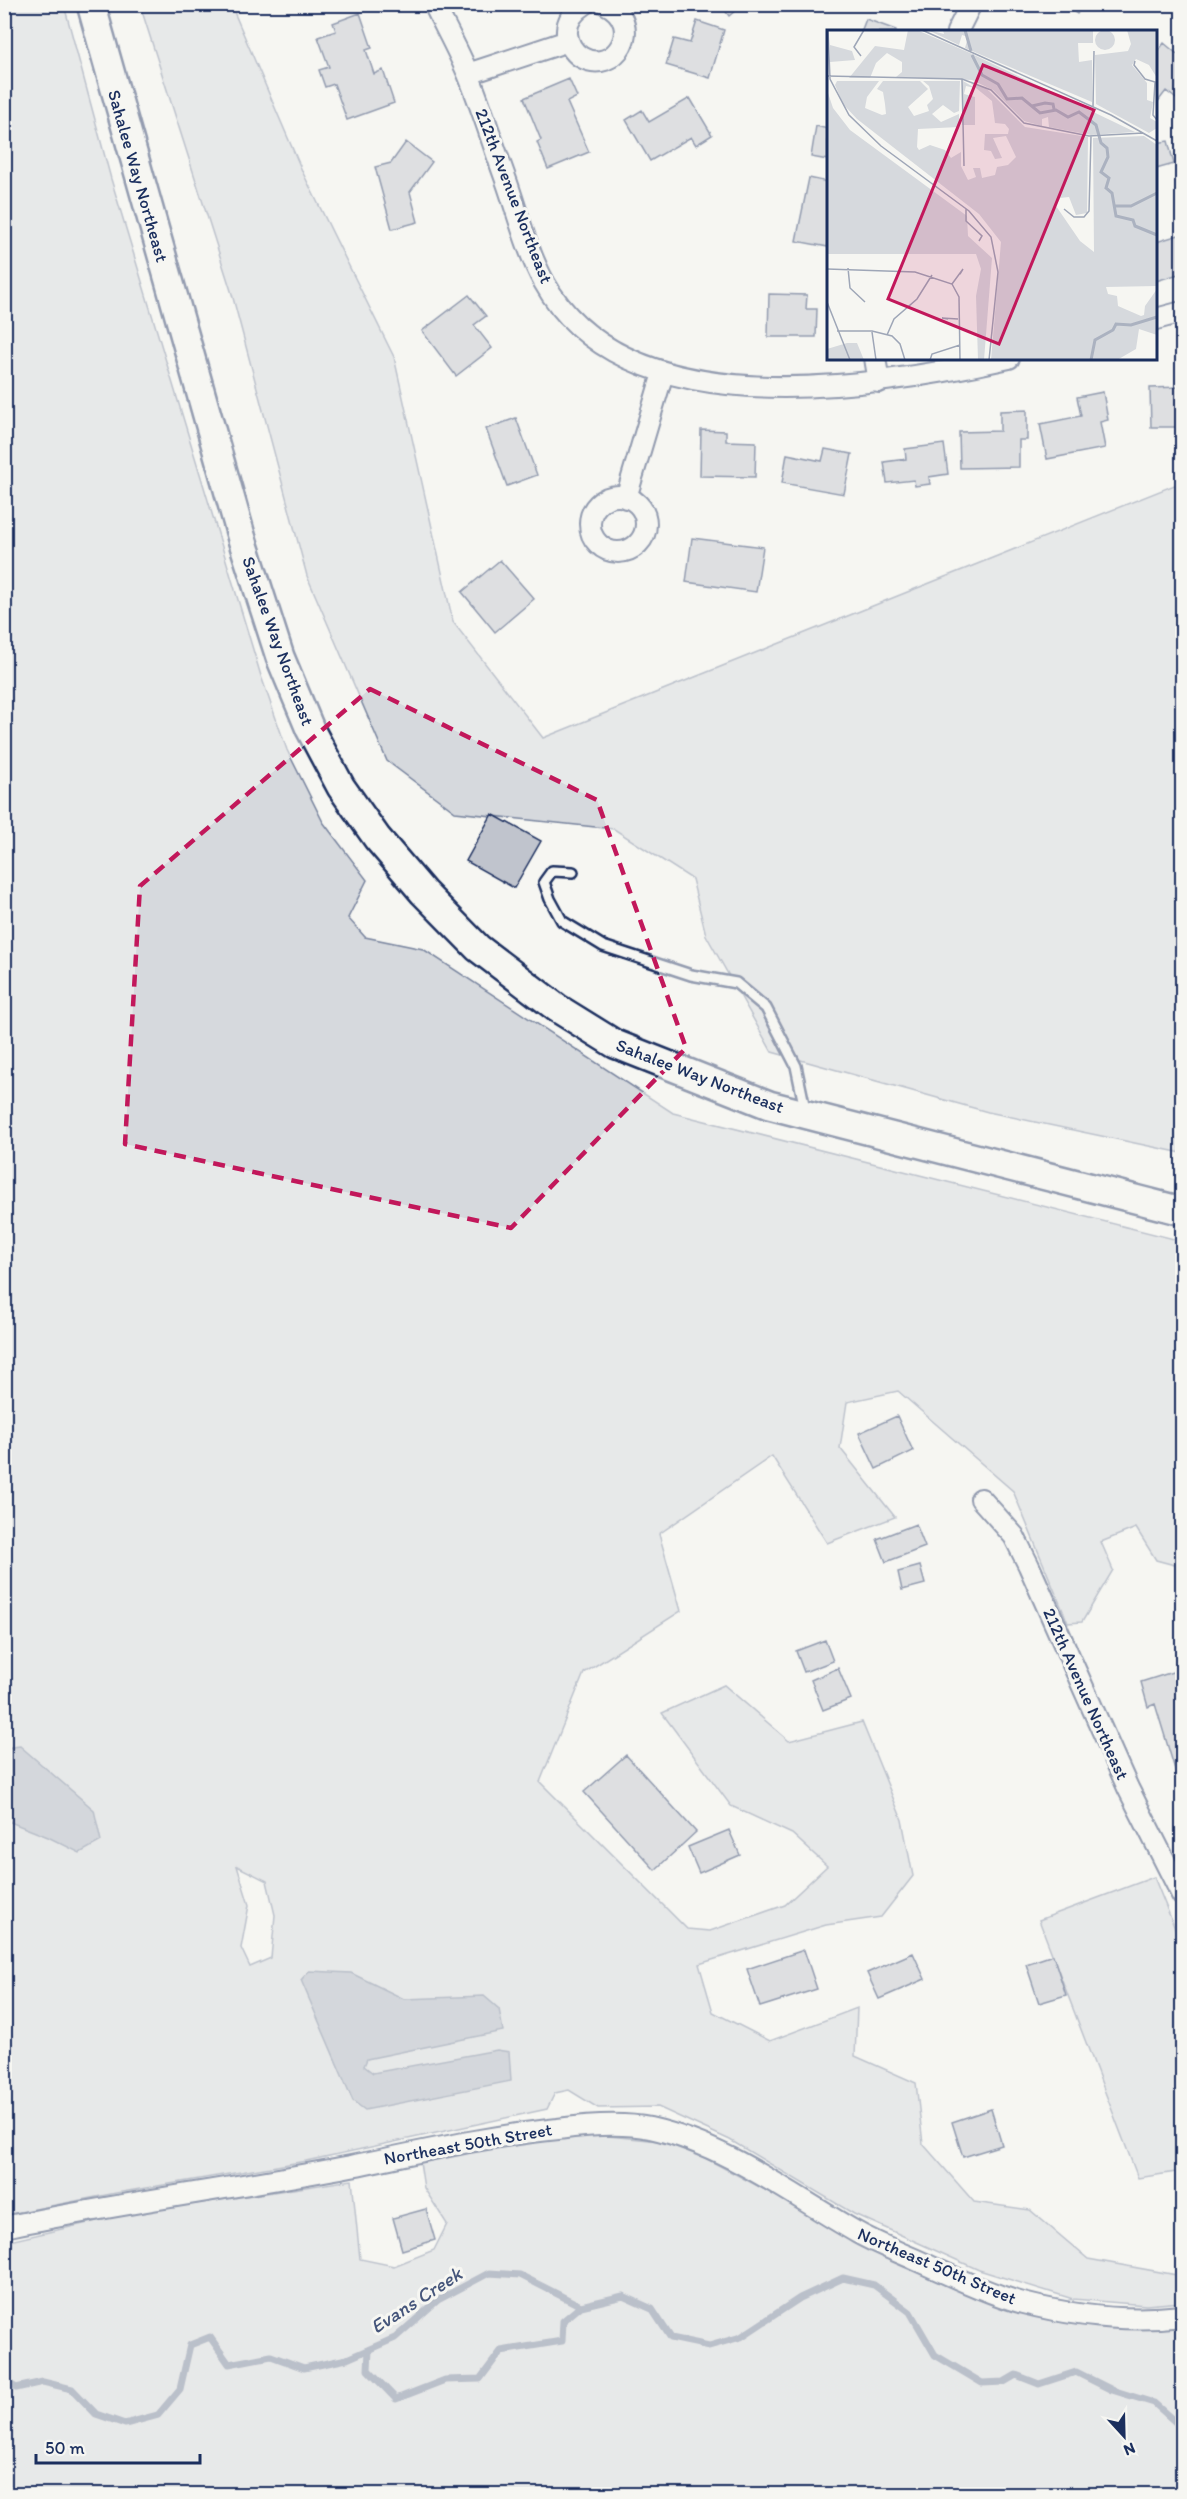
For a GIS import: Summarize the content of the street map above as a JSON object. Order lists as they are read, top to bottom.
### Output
{
  "streets": {
    "main road": ["Sahalee Way Northeast"],
    "street": ["212th Avenue Northeast", "Northeast 50th Street"]
  },
  "water": ["Evans Creek"],
  "scale_bar": "50 m",
  "north": "bottom"
}
